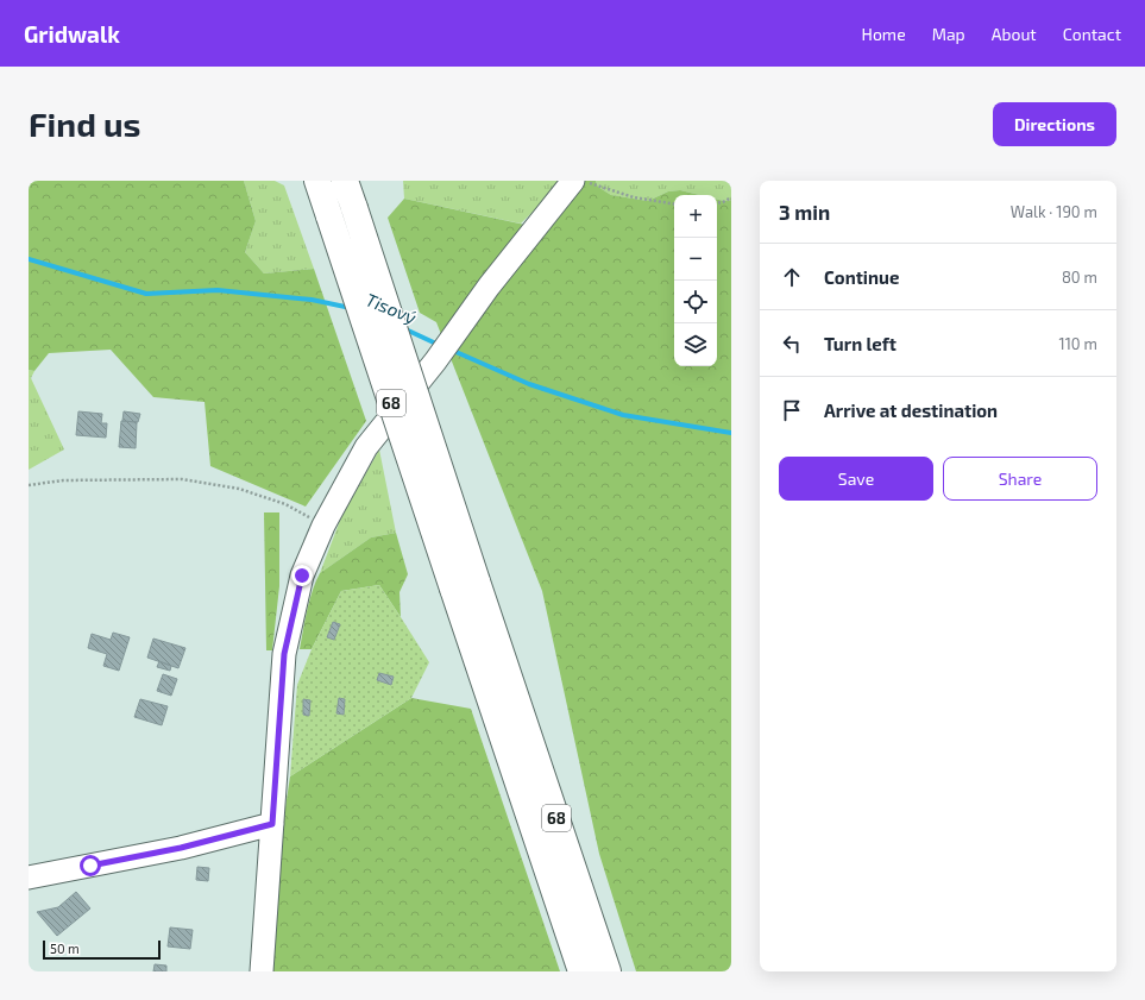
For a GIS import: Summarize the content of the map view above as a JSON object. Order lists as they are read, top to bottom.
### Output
{
  "streets": {
    "highway": ["68"]
  },
  "water": ["Tisový"],
  "scale_bar": "50 m",
  "page": {
    "header": "Gridwalk",
    "nav": [
      "Home",
      "Map",
      "About",
      "Contact"
    ],
    "buttons": [
      "Directions",
      ["Save", "Share"]
    ],
    "title": "Find us",
    "heading": ["3 min", "Walk · 190 m"],
    "map_buttons": ["+", "−"],
    "list": [
      ["Continue", "80 m"],
      ["Turn left", "110 m"],
      "Arrive at destination"
    ],
    "scale": "50 m"
  }
}
